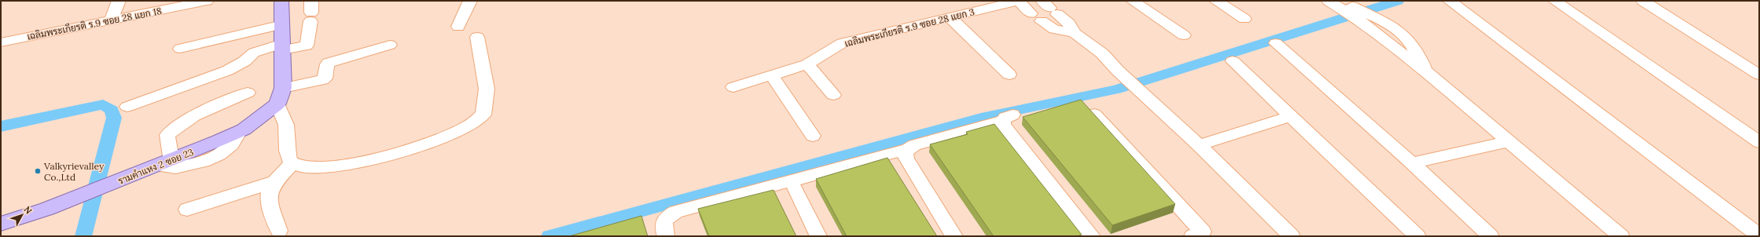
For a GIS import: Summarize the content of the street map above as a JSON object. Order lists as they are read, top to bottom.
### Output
{
  "streets": {
    "main road": ["รามคำแหง 2 ซอย 23"],
    "street": ["เฉลิมพระเกียรติ ร.9 ซอย 28 แยก 18", "เฉลิมพระเกียรติ ร.9 ซอย 28 แยก 3"]
  },
  "places": ["Valkyrievalley Co.,Ltd"],
  "north": "top right"
}
